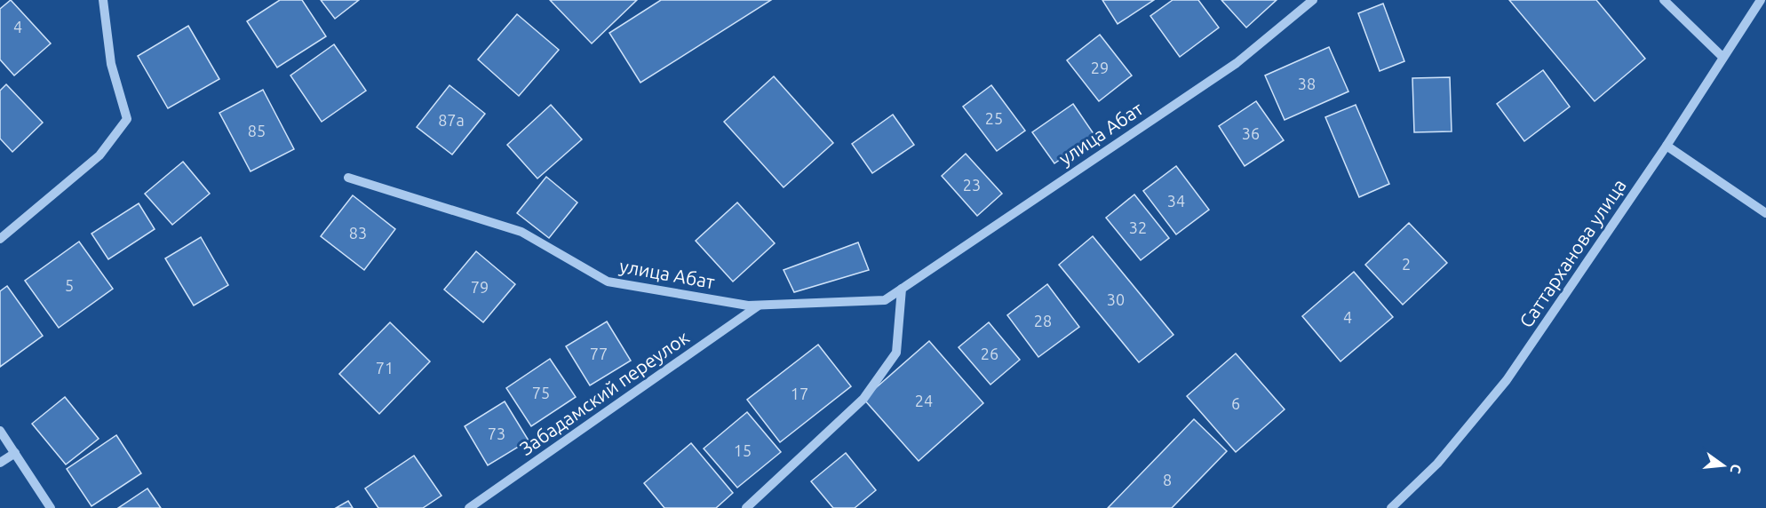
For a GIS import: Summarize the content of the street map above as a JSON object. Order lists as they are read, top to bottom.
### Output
{
  "streets": {
    "street": ["улица Абат", "Саттарханова улица", "Забадамский переулок"]
  },
  "crossings": [
    ["улица Абат", "Забадамский переулок"]
  ],
  "house_numbers": [
    "4",
    "29",
    "38",
    "25",
    "87а",
    "85",
    "36",
    "23",
    "34",
    "32",
    "83",
    "2",
    "5",
    "79",
    "30",
    "4",
    "28",
    "77",
    "26",
    "71",
    "75",
    "17",
    "24",
    "6",
    "73",
    "15",
    "8"
  ],
  "north": "right"
}
